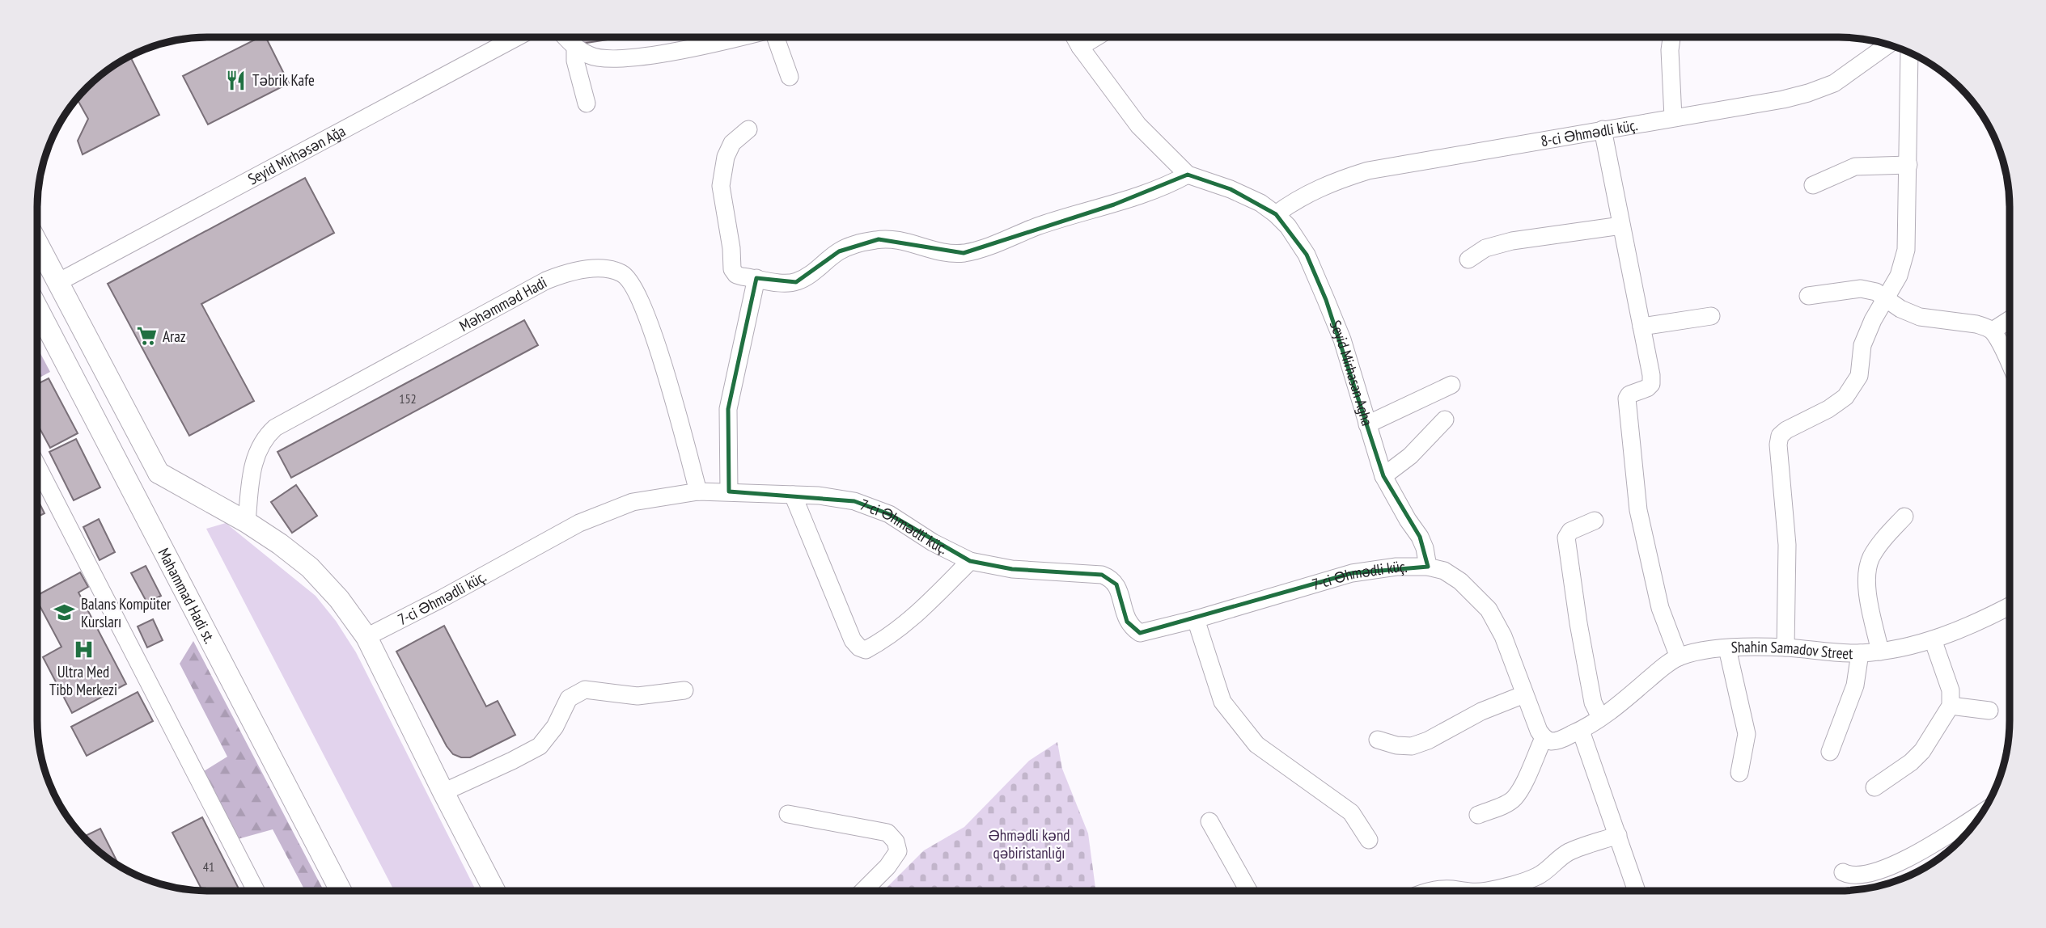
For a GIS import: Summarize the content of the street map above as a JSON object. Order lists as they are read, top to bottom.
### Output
{
  "streets": {
    "main road": ["Mahammad Hadi st."],
    "street": [
      "8-ci Əhmədli küç.",
      "Seyid Mirhəsən Ağa",
      "Məhəmməd Hadi",
      "Seyid Mirhasan Agha",
      "7-ci Əhmədli küç.",
      "Shahin Samadov Street"
    ]
  },
  "crossings": [
    ["8-ci Əhmədli küç.", "Seyid Mirhasan Agha"],
    ["Məhəmməd Hadi", "7-ci Əhmədli küç."],
    ["Seyid Mirhasan Agha", "7-ci Əhmədli küç."]
  ],
  "parks": ["Əhmədli kənd qəbiristanlığı"],
  "places": {
    "restaurant": ["Təbrik Kafe"],
    "supermarket": ["Araz"],
    "school or university": ["Balans Kompüter Kursları"],
    "hospital": ["Ultra Med Tibb Merkezi"]
  },
  "house_numbers": ["152", "41"]
}
